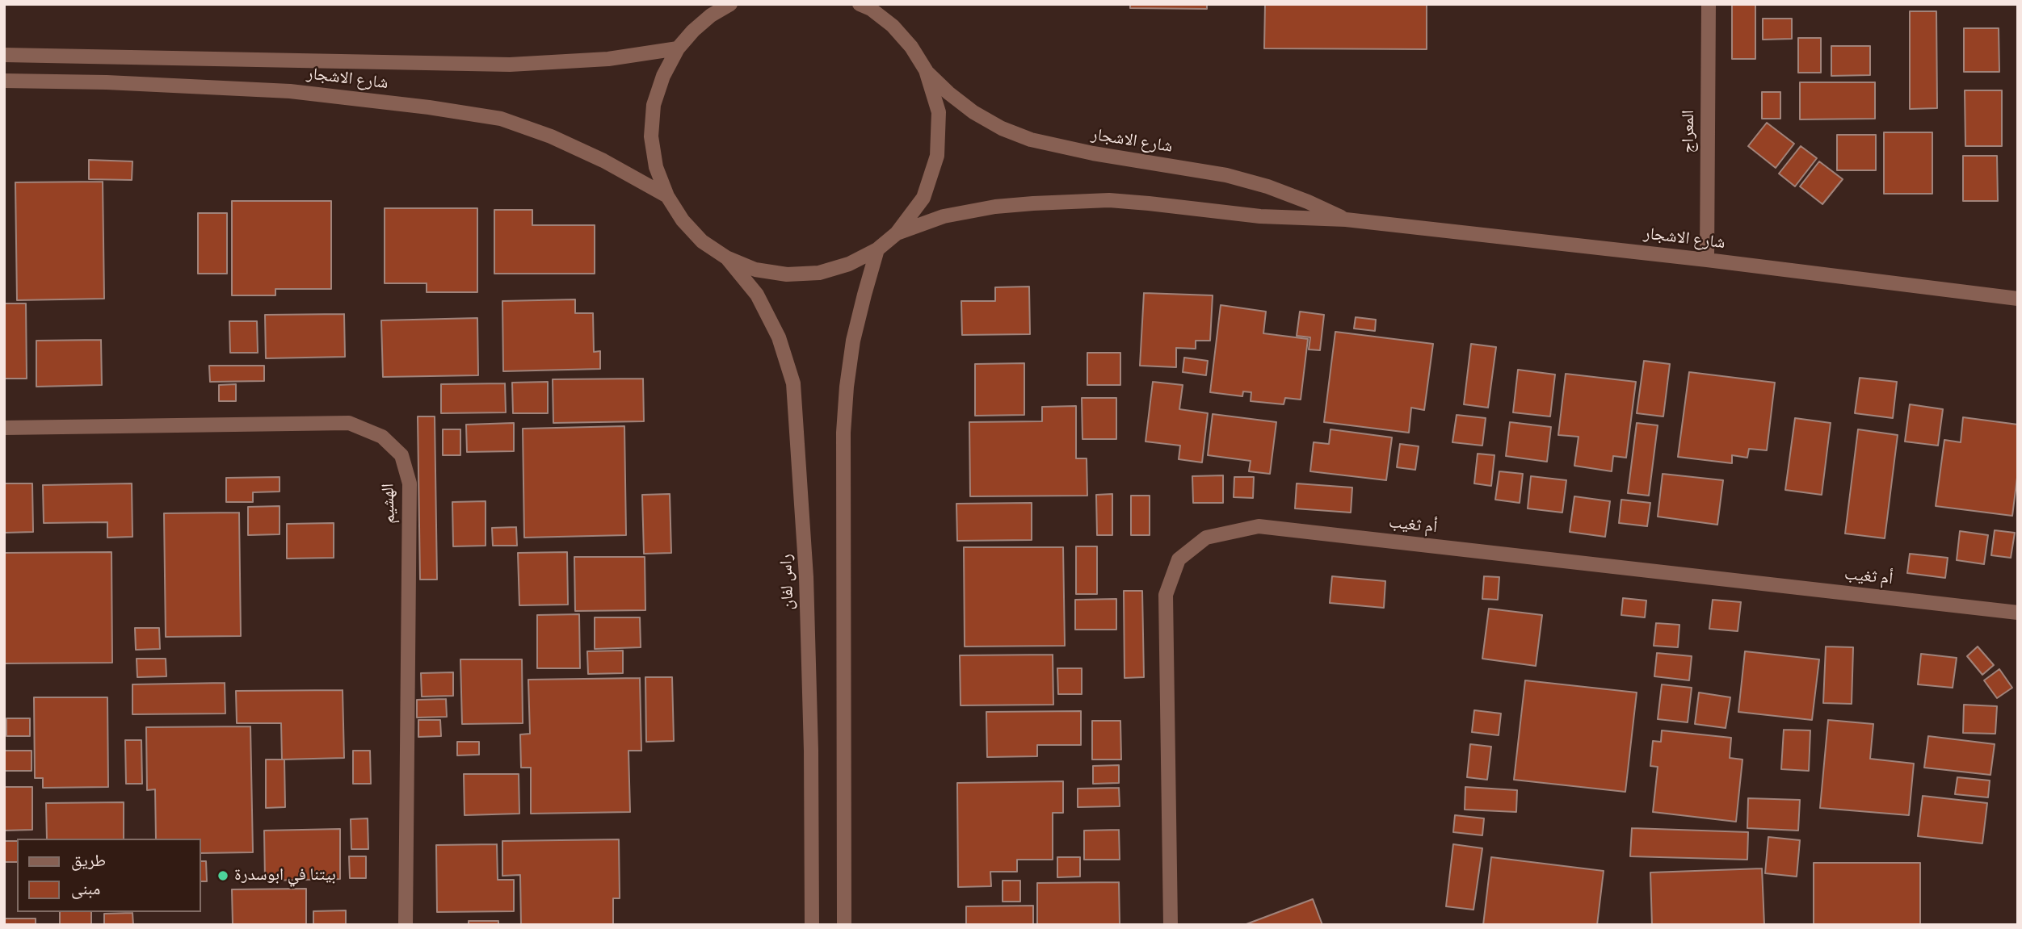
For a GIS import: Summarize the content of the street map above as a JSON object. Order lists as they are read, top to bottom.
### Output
{
  "streets": {
    "street": [
      "شارع الاشجار",
      "المعراج",
      "الهشيم",
      "أم ثغيب",
      "راس لفان"
    ]
  },
  "crossings": [
    ["شارع الاشجار", "المعراج"]
  ],
  "places": ["بيتنا في ابوسدرة"],
  "legend": ["طريق", "مبنى"]
}
